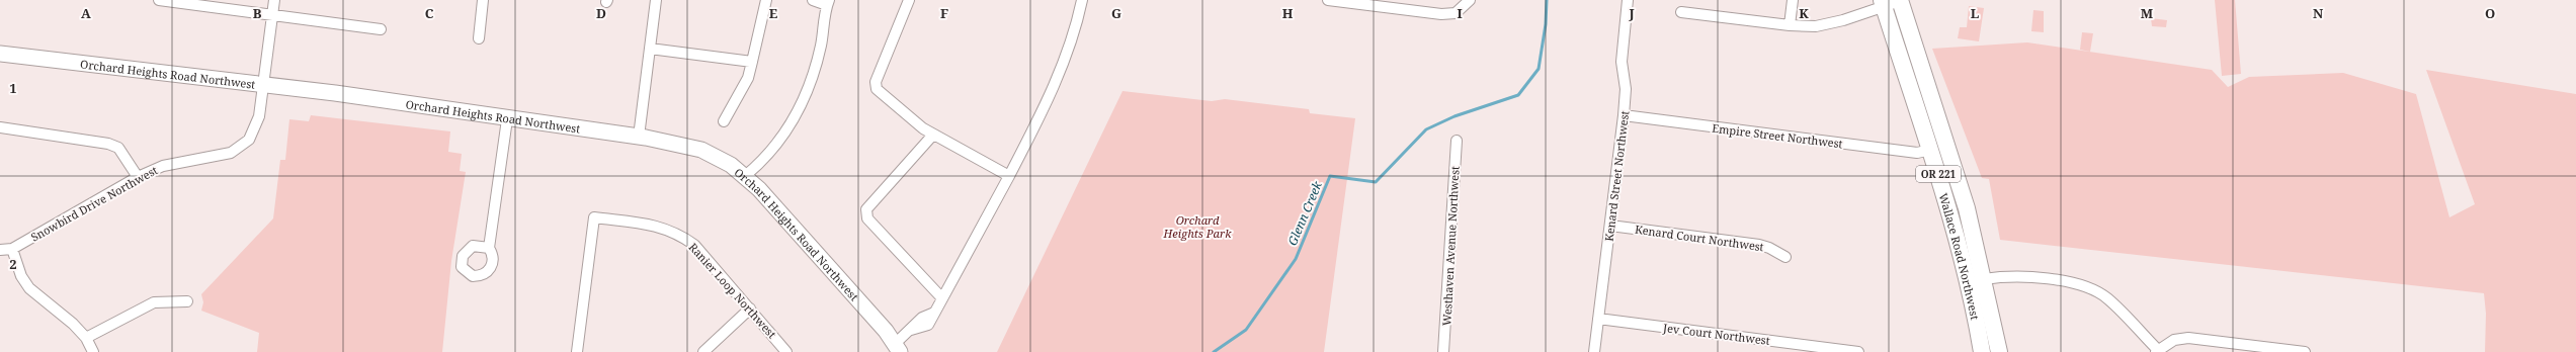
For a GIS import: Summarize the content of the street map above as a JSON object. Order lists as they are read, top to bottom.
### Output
{
  "streets": {
    "main road": ["Orchard Heights Road Northwest", "OR 221", "Wallace Road Northwest"],
    "street": [
      "Empire Street Northwest",
      "Kenard Street Northwest",
      "Snowbird Drive Northwest",
      "Kenard Court Northwest",
      "Westhaven Avenue Northwest",
      "Ranier Loop Northwest",
      "Jev Court Northwest"
    ]
  },
  "crossings": [
    ["Orchard Heights Road Northwest", "Snowbird Drive Northwest"],
    ["Empire Street Northwest", "Kenard Street Northwest"],
    ["Empire Street Northwest", "Wallace Road Northwest"],
    ["Kenard Street Northwest", "Kenard Court Northwest"],
    ["Kenard Street Northwest", "Jev Court Northwest"]
  ],
  "water": ["Glenn Creek"],
  "parks": ["Orchard Heights Park"],
  "grid": {
    "columns": [
      "A",
      "B",
      "C",
      "D",
      "E",
      "F",
      "G",
      "H",
      "I",
      "J",
      "K",
      "L",
      "M",
      "N",
      "O"
    ],
    "rows": ["1", "2"]
  }
}
